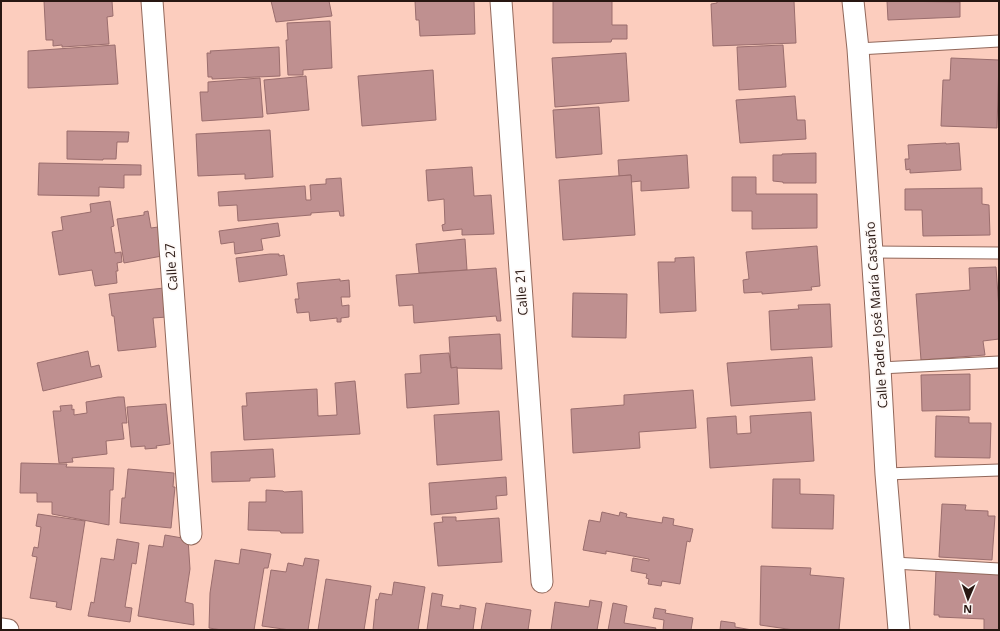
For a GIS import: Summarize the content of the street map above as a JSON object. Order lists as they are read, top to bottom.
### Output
{
  "streets": {
    "street": ["Calle 27", "Calle 21", "Calle Padre José María Castaño"]
  },
  "north": "bottom"
}
